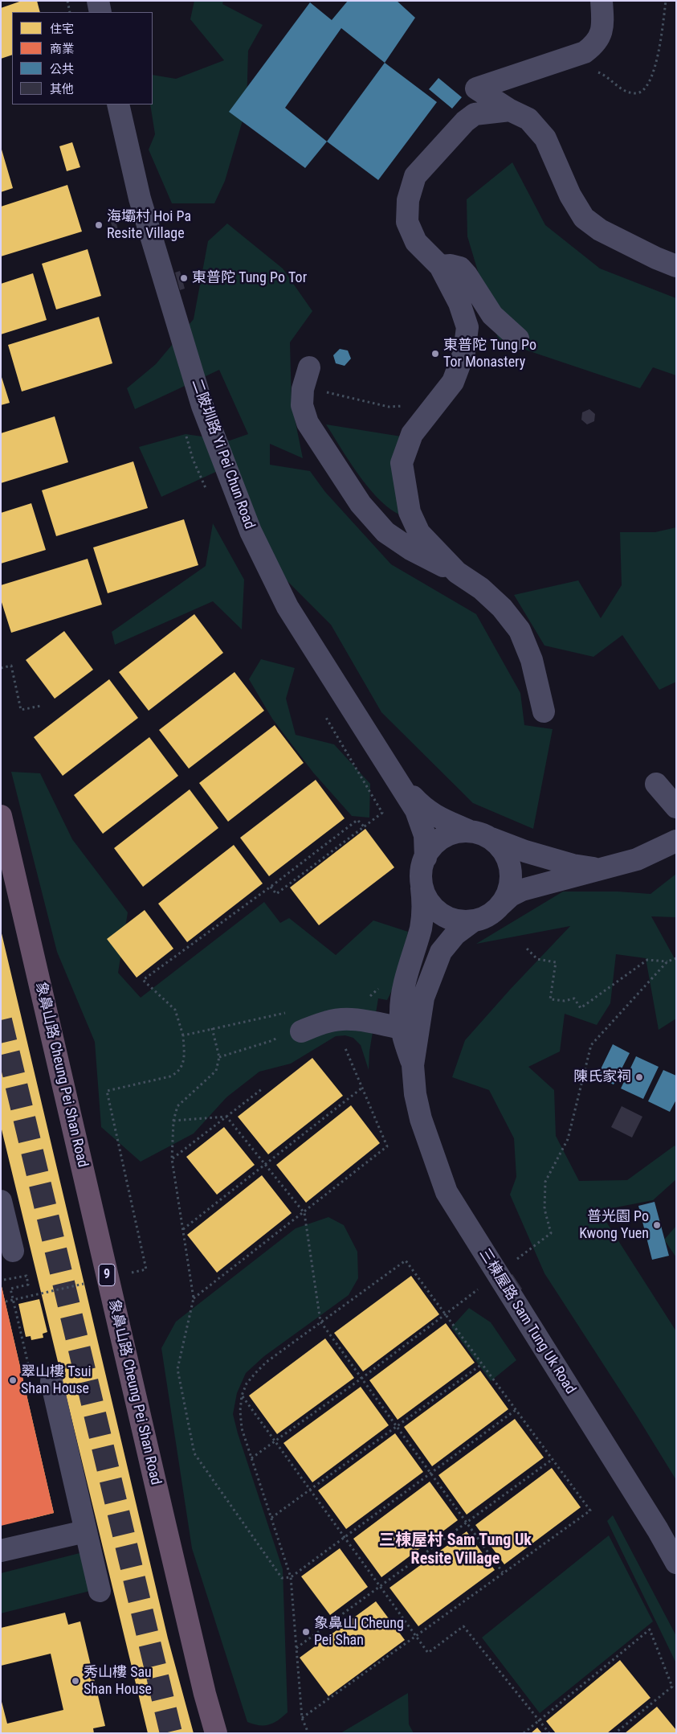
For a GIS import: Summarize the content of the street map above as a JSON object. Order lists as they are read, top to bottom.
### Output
{
  "streets": {
    "highway": ["象鼻山路 Cheung Pei Shan Road", "9"],
    "street": ["二陂圳路 Yi Pei Chun Road", "三棟屋路 Sam Tung Uk Road"]
  },
  "crossings": [
    ["二陂圳路 Yi Pei Chun Road", "三棟屋路 Sam Tung Uk Road"]
  ],
  "districts": ["三棟屋村 Sam Tung Uk Resite Village"],
  "places": [
    "海壩村 Hoi Pa Resite Village",
    "東普陀 Tung Po Tor",
    "東普陀 Tung Po Tor Monastery",
    "陳氏家祠",
    "普光園 Po Kwong Yuen",
    "翠山樓 Tsui Shan House",
    "象鼻山 Cheung Pei Shan",
    "秀山樓 Sau Shan House"
  ],
  "legend": [
    "住宅",
    "商業",
    "公共",
    "其他"
  ]
}
